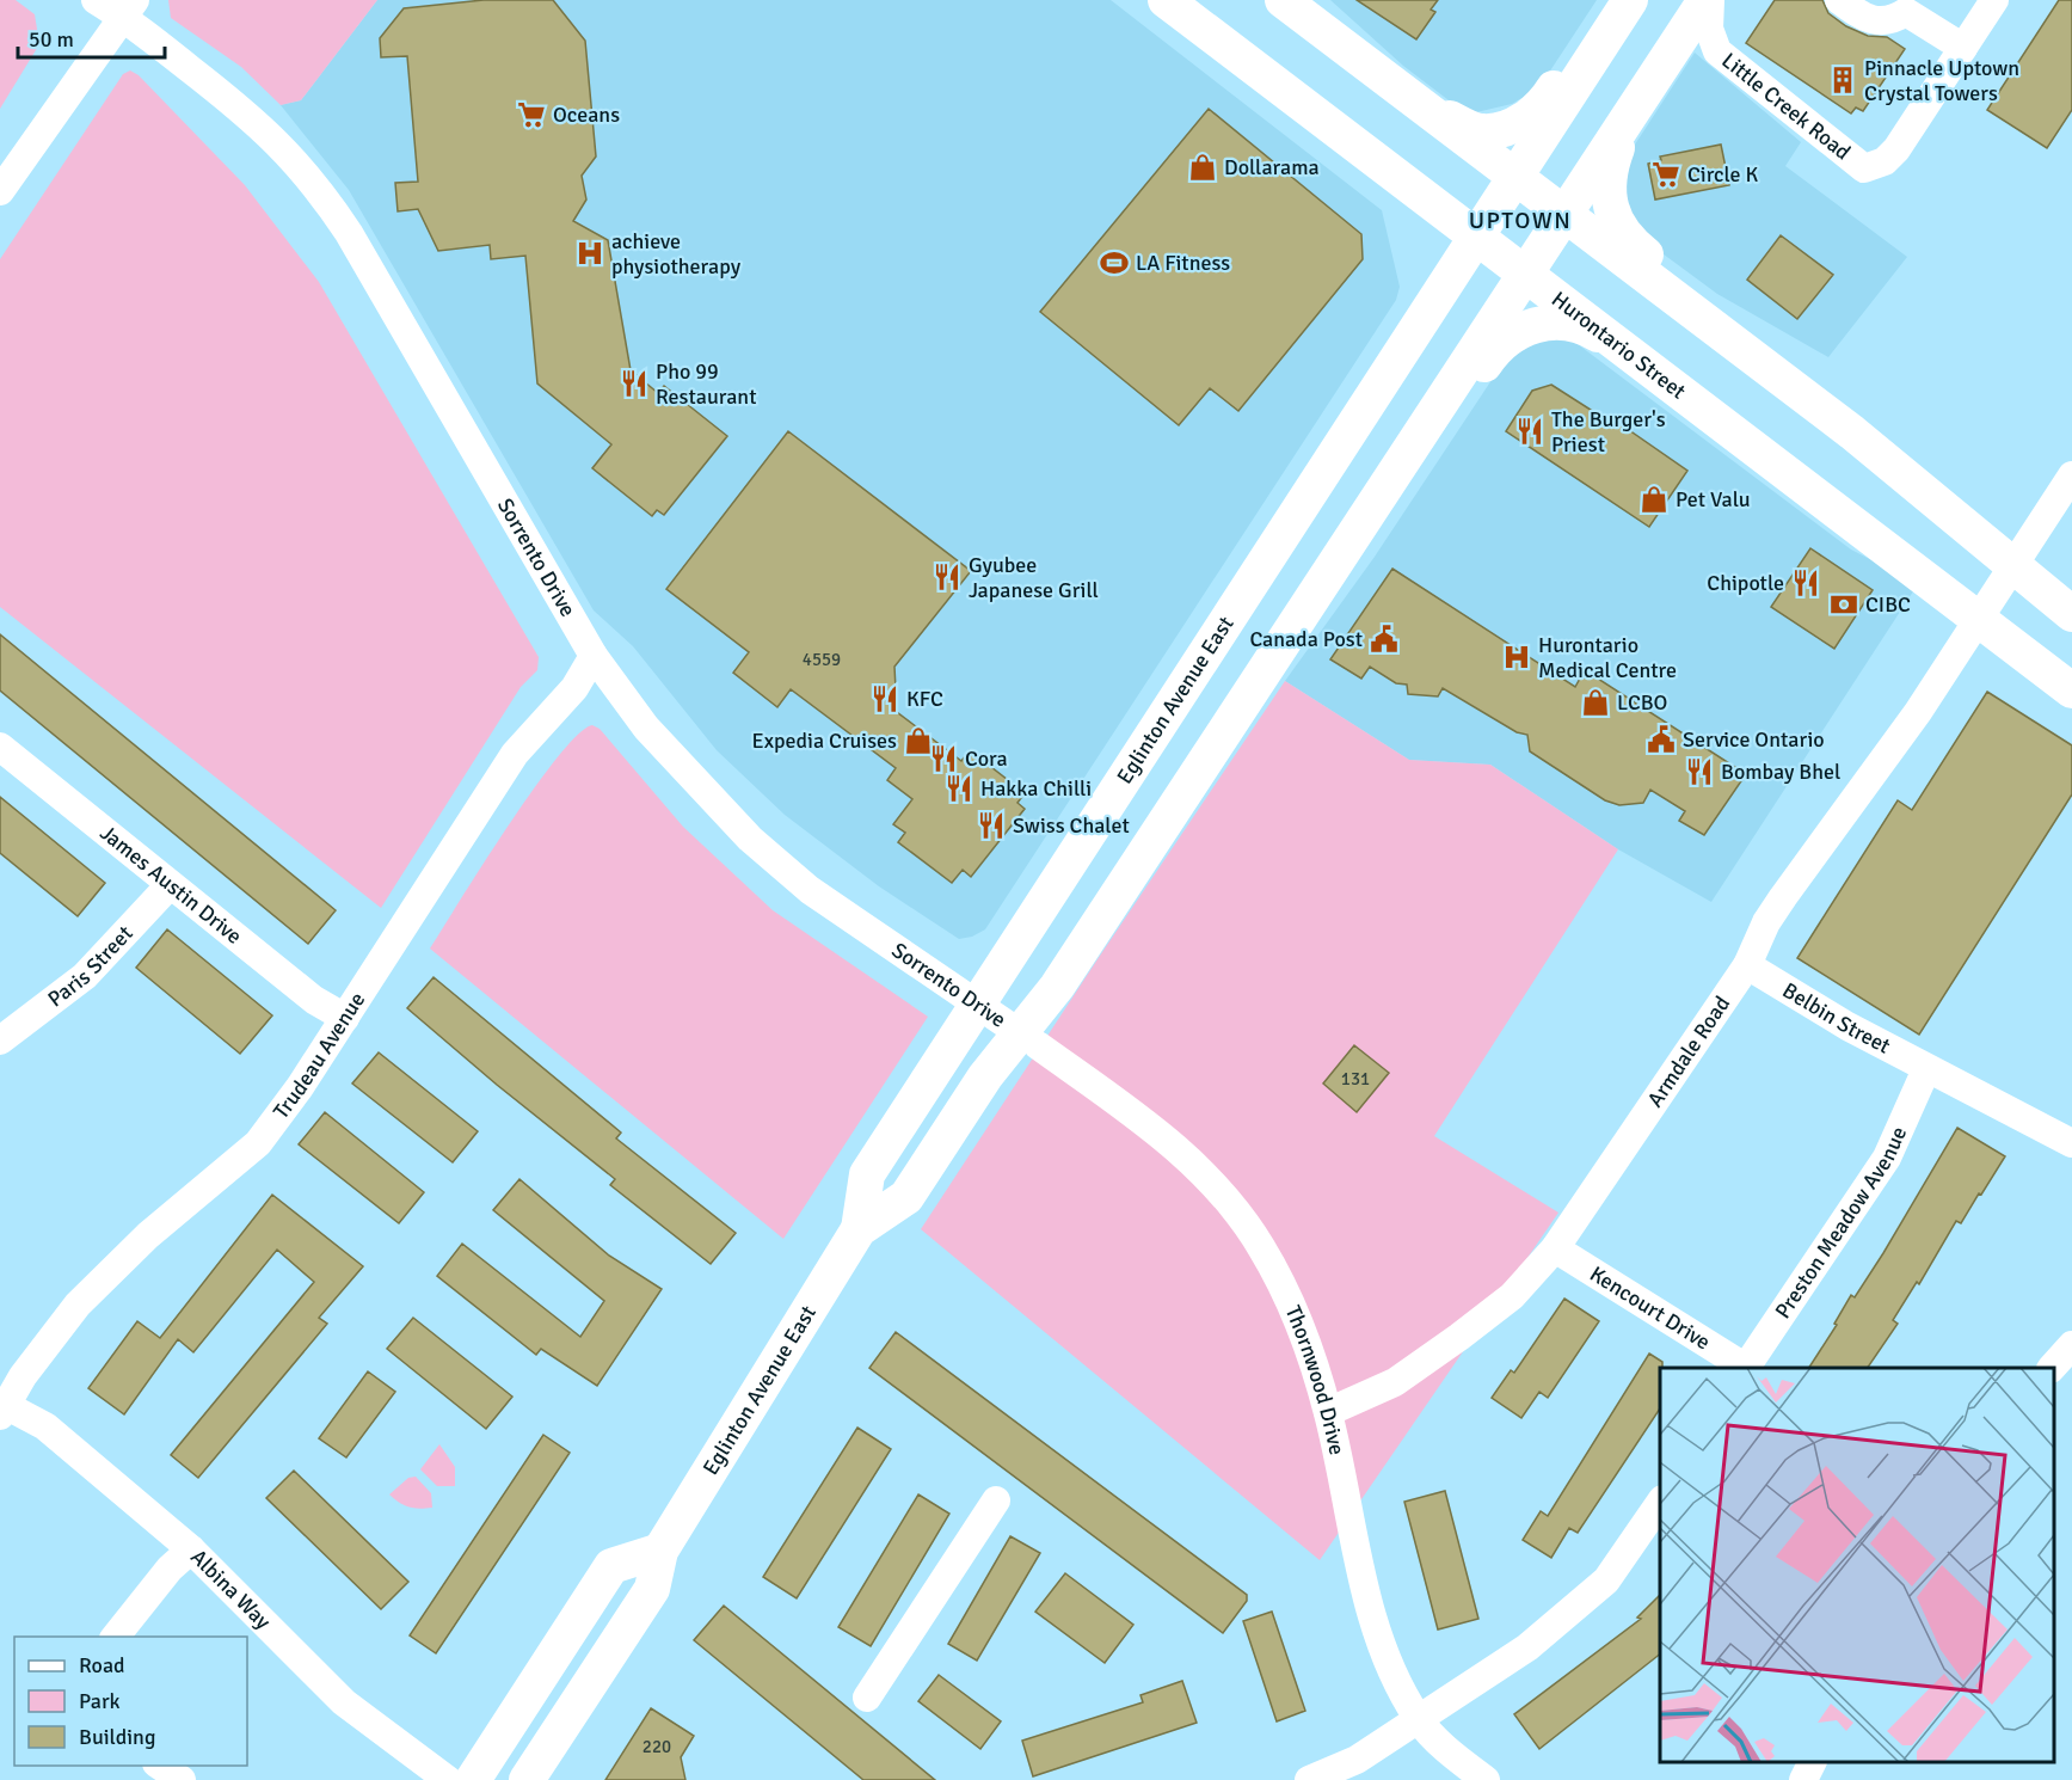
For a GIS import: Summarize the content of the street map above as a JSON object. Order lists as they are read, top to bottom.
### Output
{
  "streets": {
    "main road": ["Hurontario Street", "Eglinton Avenue East"],
    "street": [
      "Little Creek Road",
      "Sorrento Drive",
      "James Austin Drive",
      "Paris Street",
      "Belbin Street",
      "Armdale Road",
      "Trudeau Avenue",
      "Preston Meadow Avenue",
      "Kencourt Drive",
      "Thornwood Drive",
      "Albina Way"
    ]
  },
  "crossings": [
    ["Hurontario Street", "Eglinton Avenue East"],
    ["Hurontario Street", "Armdale Road"],
    ["Sorrento Drive", "Eglinton Avenue East"],
    ["Sorrento Drive", "Trudeau Avenue"],
    ["Sorrento Drive", "Thornwood Drive"],
    ["Eglinton Avenue East", "Thornwood Drive"],
    ["James Austin Drive", "Paris Street"],
    ["James Austin Drive", "Trudeau Avenue"],
    ["Belbin Street", "Armdale Road"],
    ["Belbin Street", "Preston Meadow Avenue"],
    ["Armdale Road", "Kencourt Drive"],
    ["Armdale Road", "Thornwood Drive"],
    ["Trudeau Avenue", "Albina Way"]
  ],
  "districts": ["UPTOWN"],
  "places": {
    "building": ["Pinnacle Uptown Crystal Towers"],
    "supermarket": ["Oceans", "Circle K"],
    "shop": [
      "Dollarama",
      "Pet Valu",
      "LCBO",
      "Expedia Cruises"
    ],
    "hospital": ["achieve physiotherapy", "Hurontario Medical Centre"],
    "sports": ["LA Fitness"],
    "restaurant": [
      "Pho 99 Restaurant",
      "The Burger's Priest",
      "Gyubee Japanese Grill",
      "Chipotle",
      "KFC",
      "Cora",
      "Bombay Bhel",
      "Hakka Chilli",
      "Swiss Chalet"
    ],
    "bank": ["CIBC"],
    "public building": ["Canada Post", "Service Ontario"]
  },
  "house_numbers": ["4559", "131", "220"],
  "legend": ["Road", "Park", "Building"],
  "scale_bar": "50 m"
}
